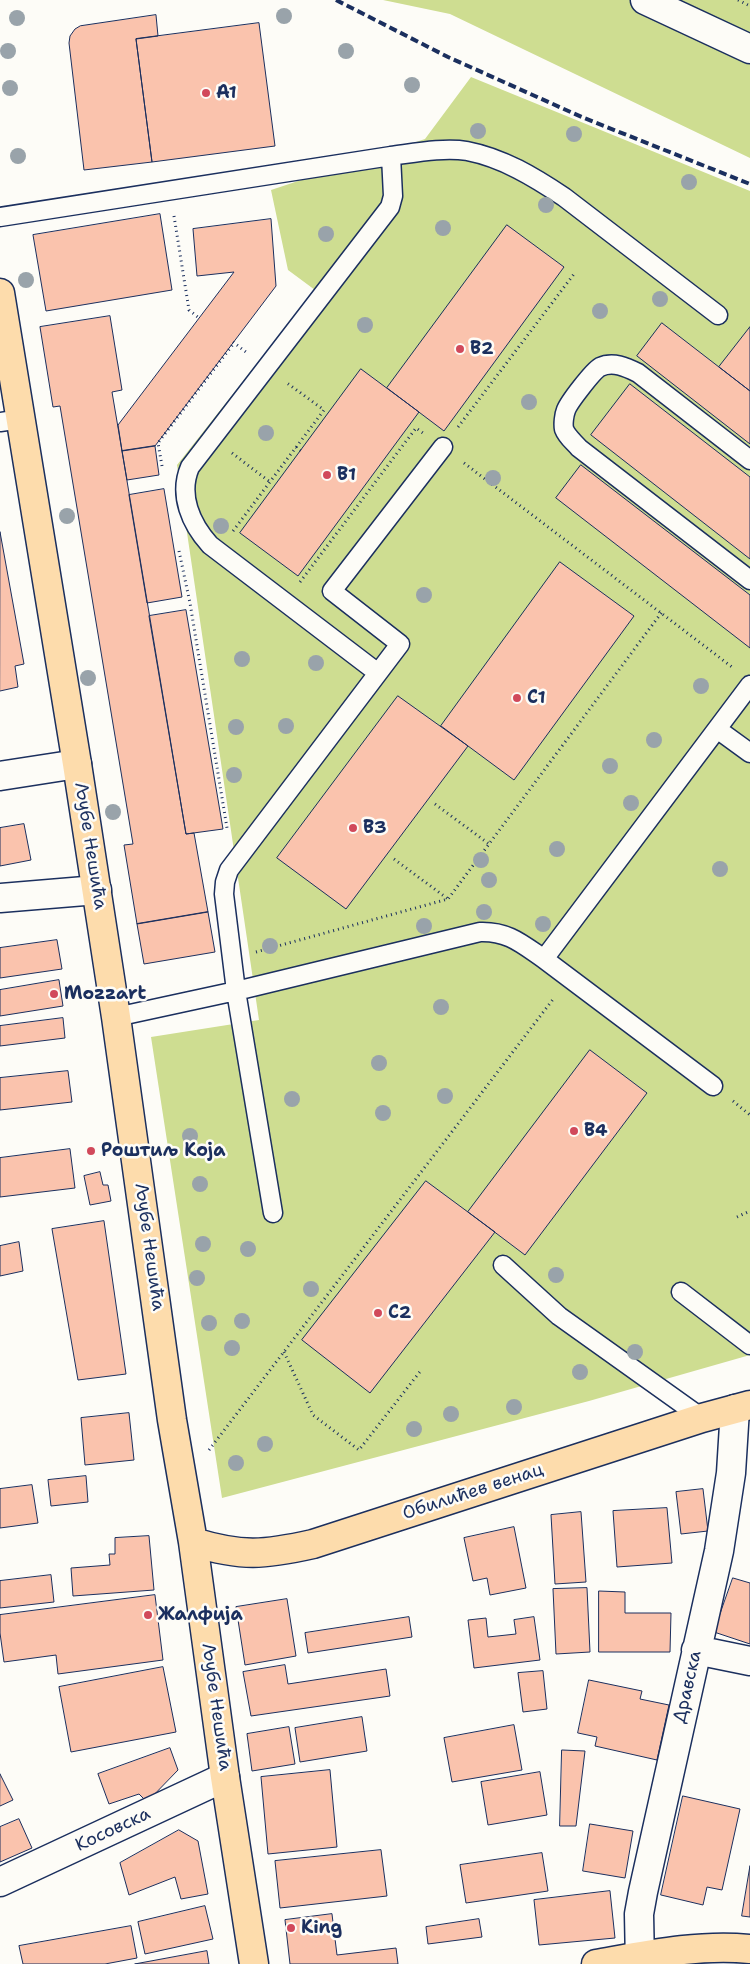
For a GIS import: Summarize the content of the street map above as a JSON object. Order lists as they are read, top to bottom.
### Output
{
  "streets": {
    "main road": ["Љубе Нешића", "Обилићев венац"],
    "street": ["Дравска", "Косовска"]
  },
  "crossings": [
    ["Љубе Нешића", "Обилићев венац"],
    ["Љубе Нешића", "Косовска"],
    ["Обилићев венац", "Дравска"]
  ],
  "places": [
    "A1",
    "B2",
    "B1",
    "C1",
    "B3",
    "Mozzart",
    "B4",
    "Роштиљ Која",
    "C2",
    "Жалфија",
    "King"
  ]
}
